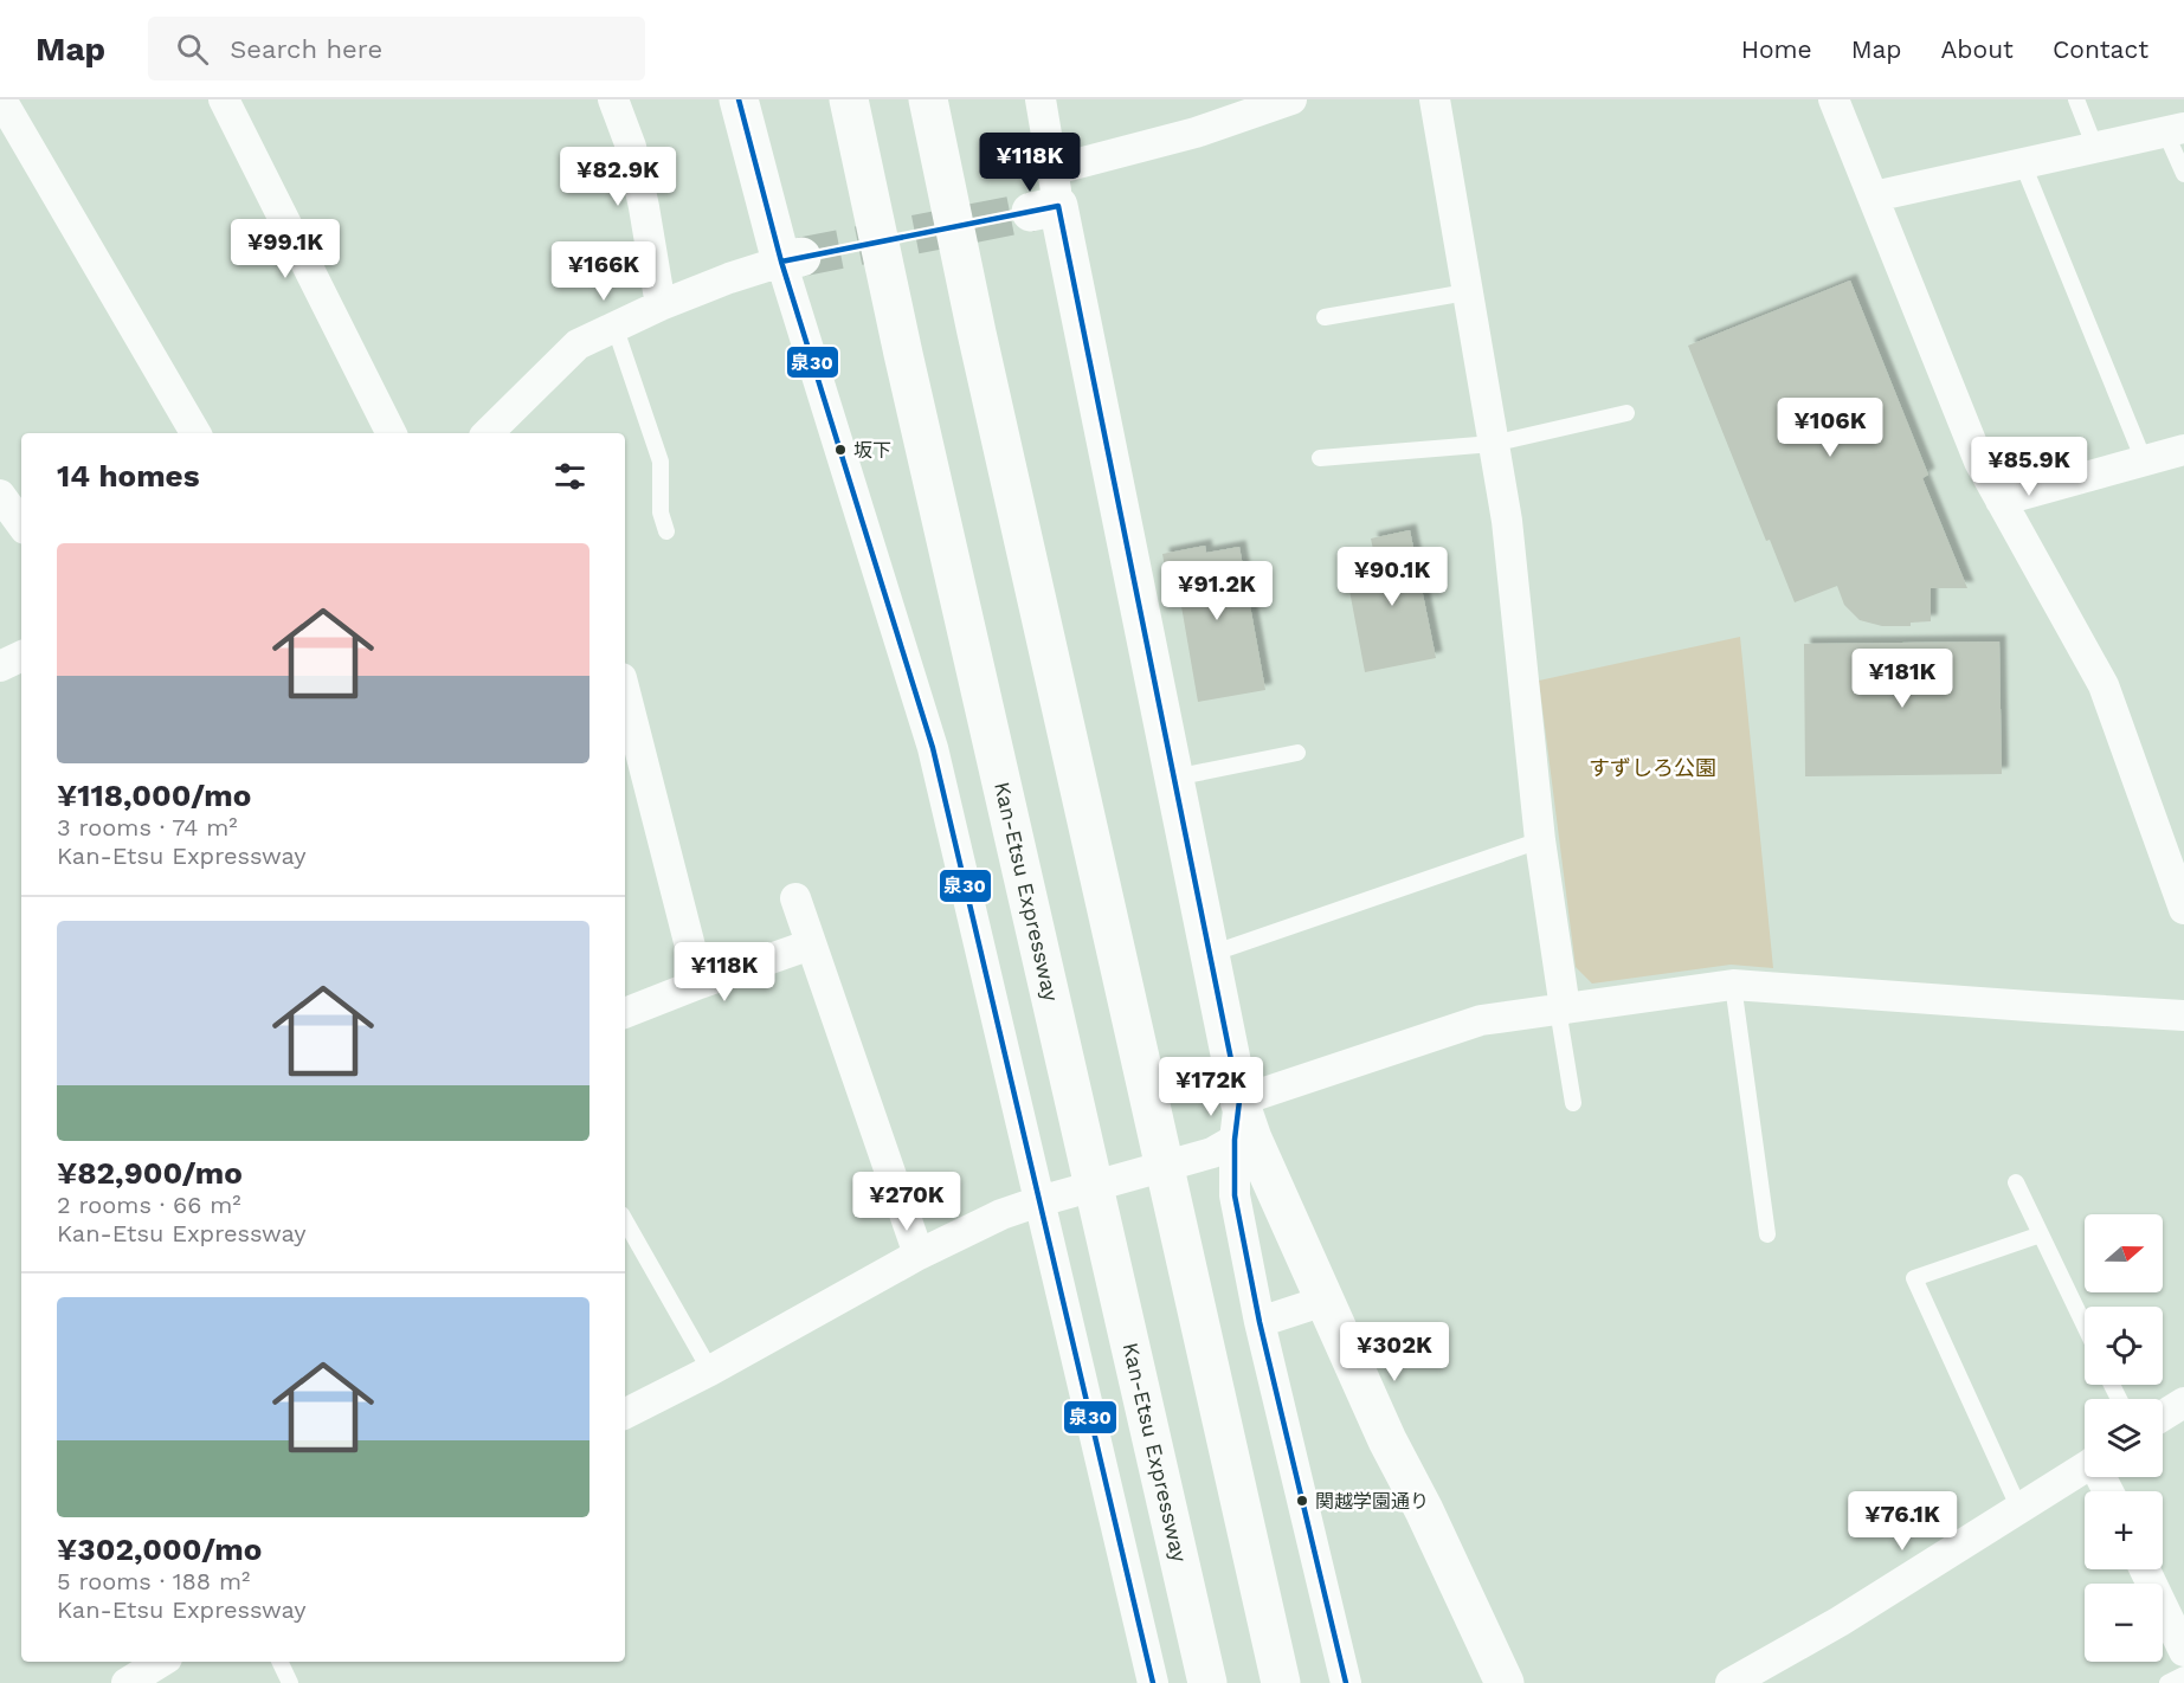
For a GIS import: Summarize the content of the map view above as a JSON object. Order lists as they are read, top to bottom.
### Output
{
  "streets": {
    "main road": ["Kan-Etsu Expressway"]
  },
  "parks": ["すずしろ公園"],
  "places": ["坂下", "関越学園通り"],
  "lines": ["transit line 泉30"],
  "north": "right",
  "page": {
    "header": "Map",
    "search": "Search here",
    "nav": [
      "Home",
      "Map",
      "About",
      "Contact"
    ],
    "price": [
      "¥118K",
      "¥82.9K",
      "¥99.1K",
      "¥166K",
      "¥106K",
      "¥85.9K",
      "¥90.1K",
      "¥91.2K",
      "¥181K",
      "¥118K",
      "¥172K",
      "¥270K",
      "¥302K",
      "¥76.1K"
    ],
    "heading": "14 homes",
    "list": [
      {
        "name": "¥118,000/mo",
        "note": "3 rooms · 74 m² · Kan-Etsu Expressway"
      },
      {
        "name": "¥82,900/mo",
        "note": "2 rooms · 66 m² · Kan-Etsu Expressway"
      },
      {
        "name": "¥302,000/mo",
        "note": "5 rooms · 188 m² · Kan-Etsu Expressway"
      }
    ],
    "map_buttons": ["+", "−"]
  }
}
